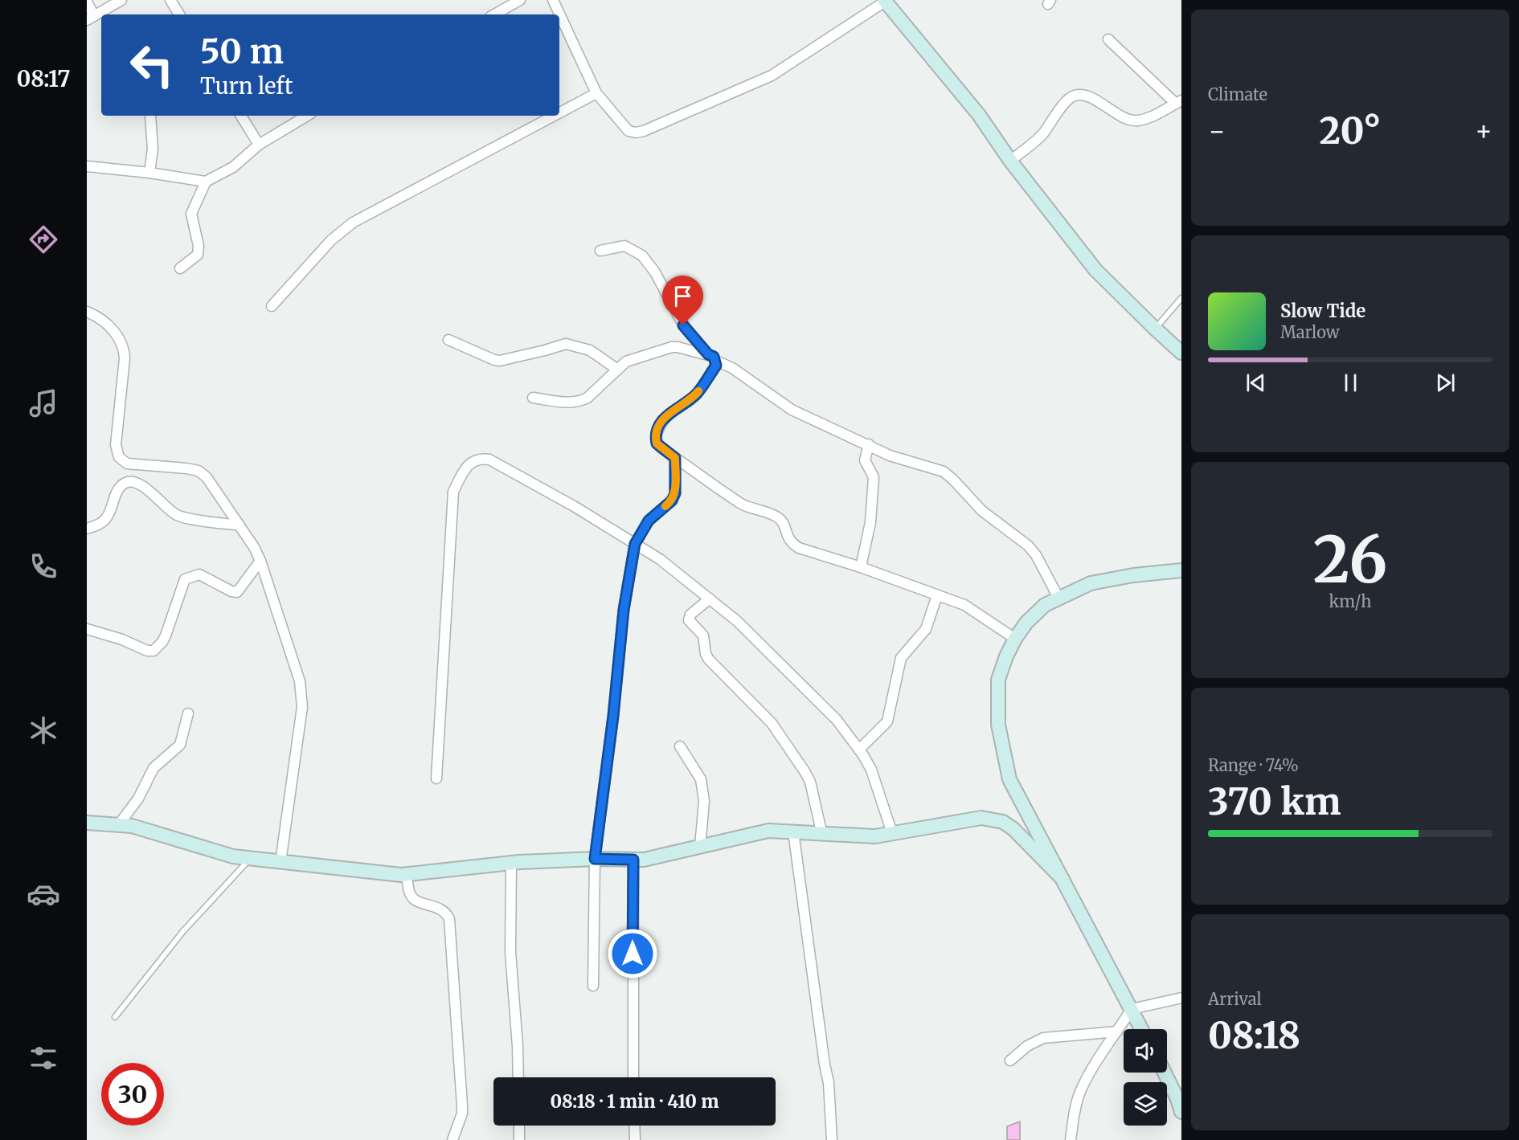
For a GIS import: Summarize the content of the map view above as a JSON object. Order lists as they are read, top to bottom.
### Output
{
  "page": {
    "tabs": "08:17",
    "tile": [
      "Climate",
      ["26", "km/h"],
      ["Range · 74%", "370 km"],
      ["Arrival", "08:18"]
    ],
    "turn": ["50 m", "Turn left"],
    "heat": ["−", "20°", "+"],
    "song": ["Slow Tide", "Marlow"],
    "limit": "30",
    "trip": "08:18 · 1 min · 410 m"
  }
}
